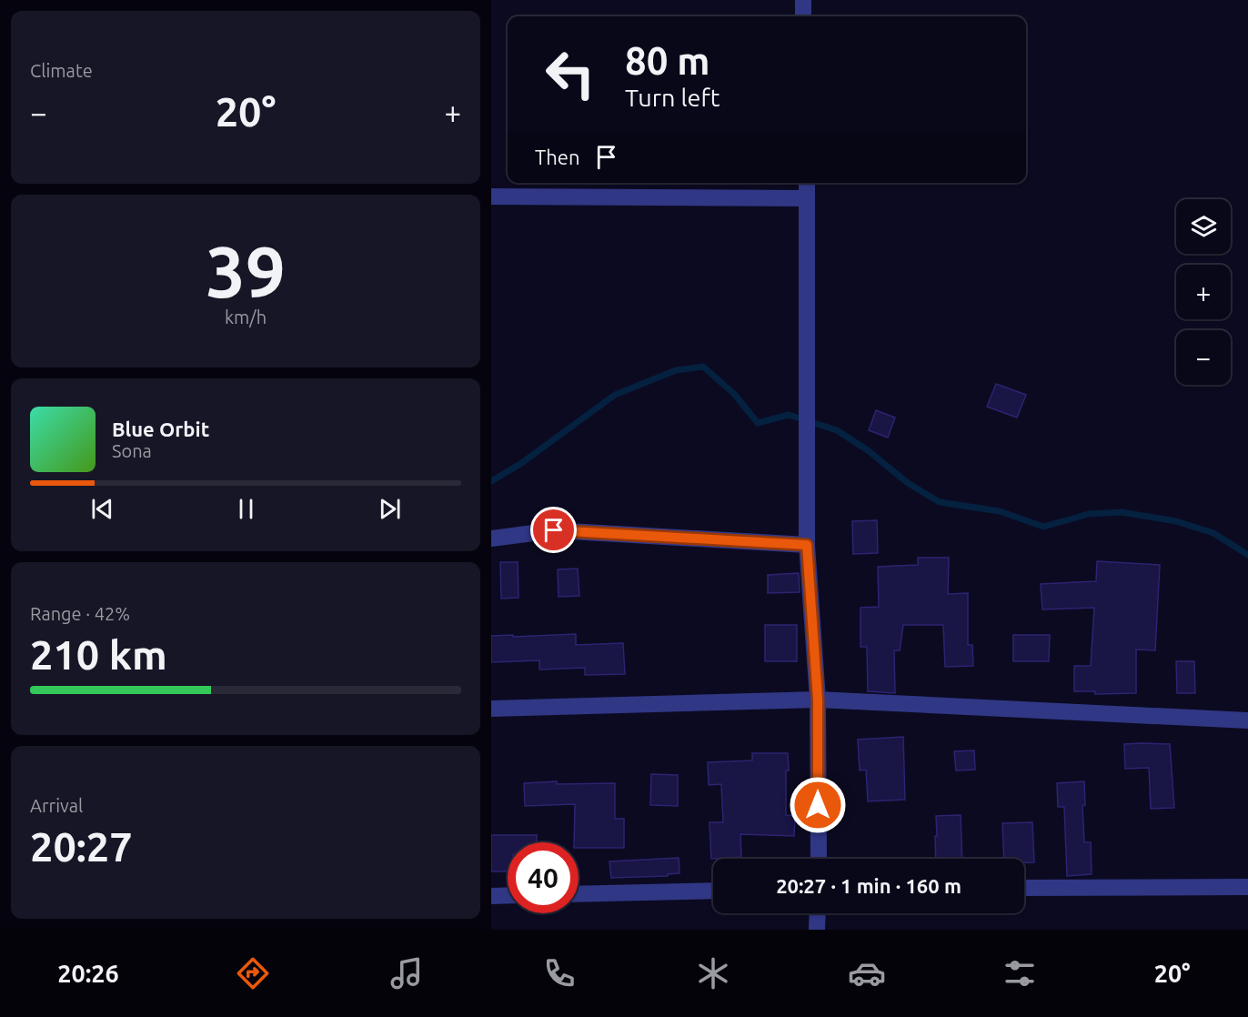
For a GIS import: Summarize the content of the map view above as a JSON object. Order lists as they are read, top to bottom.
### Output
{
  "page": {
    "tile": [
      "Climate",
      ["39", "km/h"],
      ["Range · 42%", "210 km"],
      ["Arrival", "20:27"]
    ],
    "turn": ["80 m", "Turn left"],
    "heat": ["−", "20°", "+"],
    "then": "Then",
    "map_buttons": ["+", "−"],
    "song": ["Blue Orbit", "Sona"],
    "limit": "40",
    "trip": "20:27 · 1 min · 160 m",
    "tabs": ["20:26", "20°"]
  }
}
